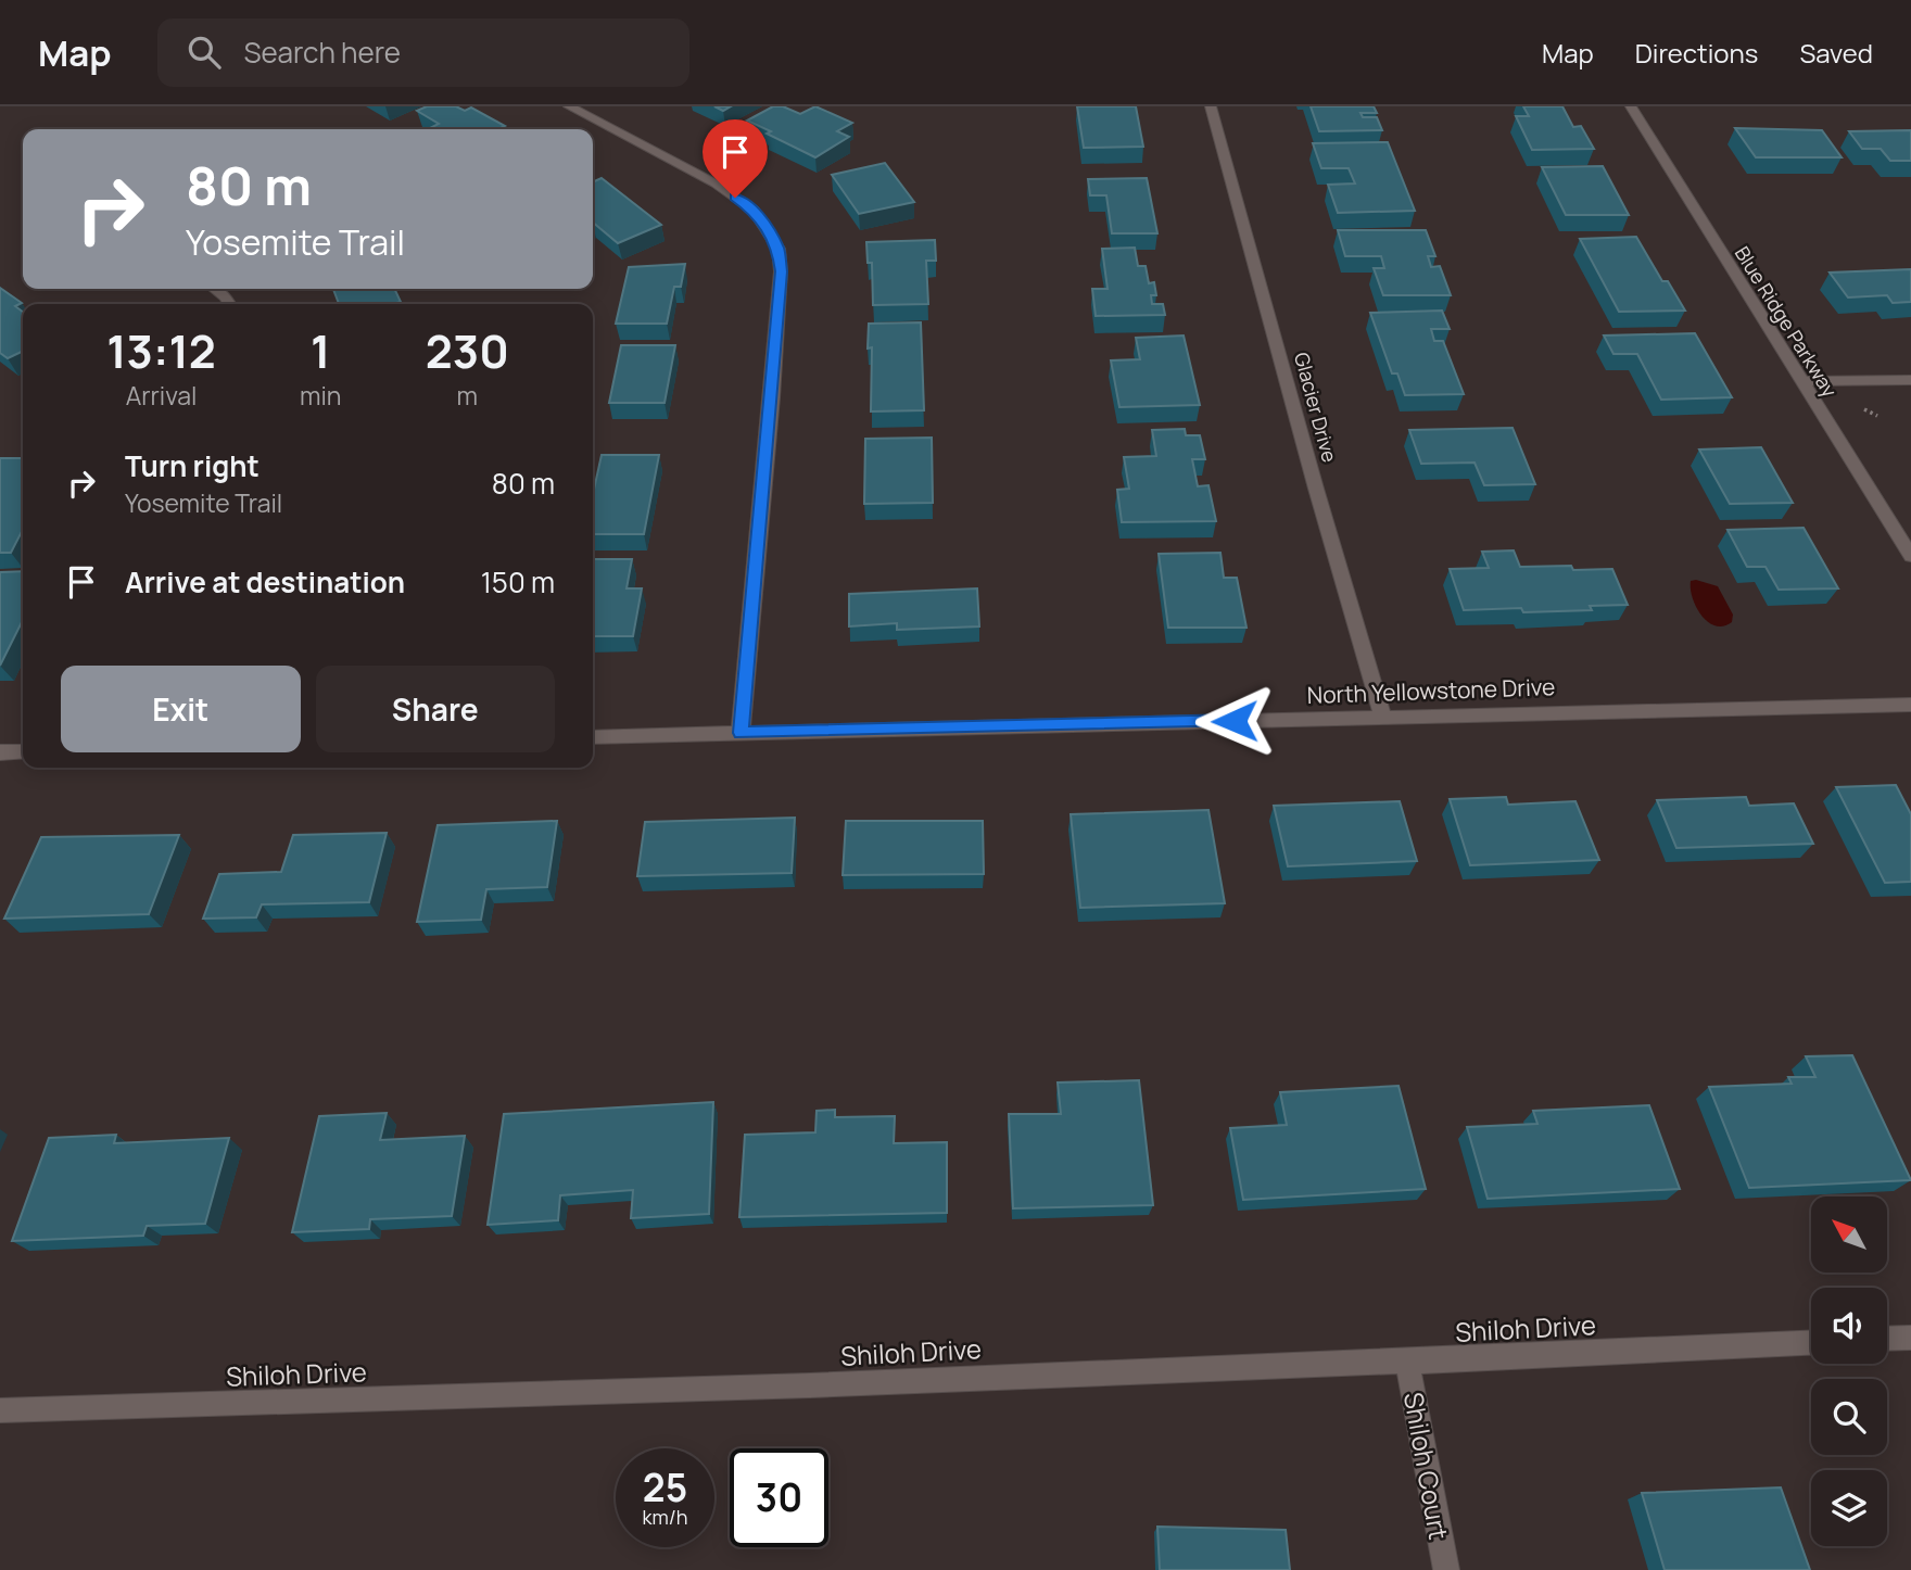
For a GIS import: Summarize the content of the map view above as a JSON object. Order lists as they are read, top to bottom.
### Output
{
  "streets": {
    "street": [
      "Blue Ridge Parkway",
      "Glacier Drive",
      "North Yellowstone Drive",
      "Shiloh Drive",
      "Shiloh Court"
    ]
  },
  "crossings": [
    ["Glacier Drive", "North Yellowstone Drive"],
    ["Shiloh Drive", "Shiloh Court"]
  ],
  "north": "top left",
  "page": {
    "header": "Map",
    "search": "Search here",
    "nav": ["Map", "Directions", "Saved"],
    "turn": ["80 m", "Yosemite Trail"],
    "eta": [
      "13:12",
      "Arrival",
      "1",
      "min",
      "230",
      "m"
    ],
    "list": [
      {
        "name": "Turn right",
        "note": "Yosemite Trail",
        "value": "80 m"
      },
      {
        "name": "Arrive at destination",
        "value": "150 m"
      }
    ],
    "buttons": ["Exit", "Share"],
    "speed": "25 km/h",
    "limit": "30"
  }
}
